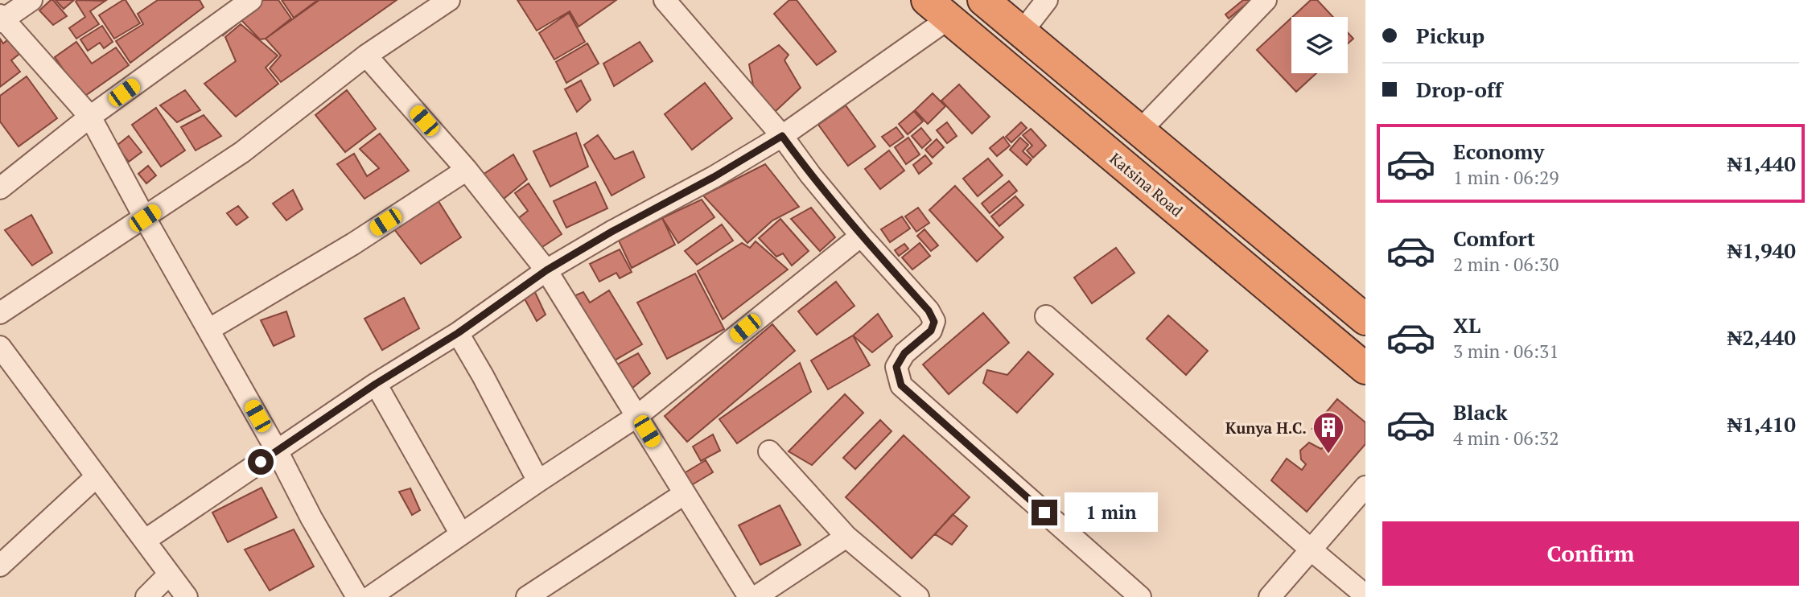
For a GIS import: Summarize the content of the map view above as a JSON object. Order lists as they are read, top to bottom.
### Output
{
  "streets": {
    "highway": ["Katsina Road"]
  },
  "places": {
    "building": ["Kunya H.C."]
  },
  "page": {
    "banner": ["Pickup", "Drop-off"],
    "list": [
      {
        "name": "Economy",
        "note": "1 min · 06:29",
        "value": "₦1,440"
      },
      {
        "name": "Comfort",
        "note": "2 min · 06:30",
        "value": "₦1,940"
      },
      {
        "name": "XL",
        "note": "3 min · 06:31",
        "value": "₦2,440"
      },
      {
        "name": "Black",
        "note": "4 min · 06:32",
        "value": "₦1,410"
      }
    ],
    "bubble": "1 min",
    "buttons": "Confirm"
  }
}
